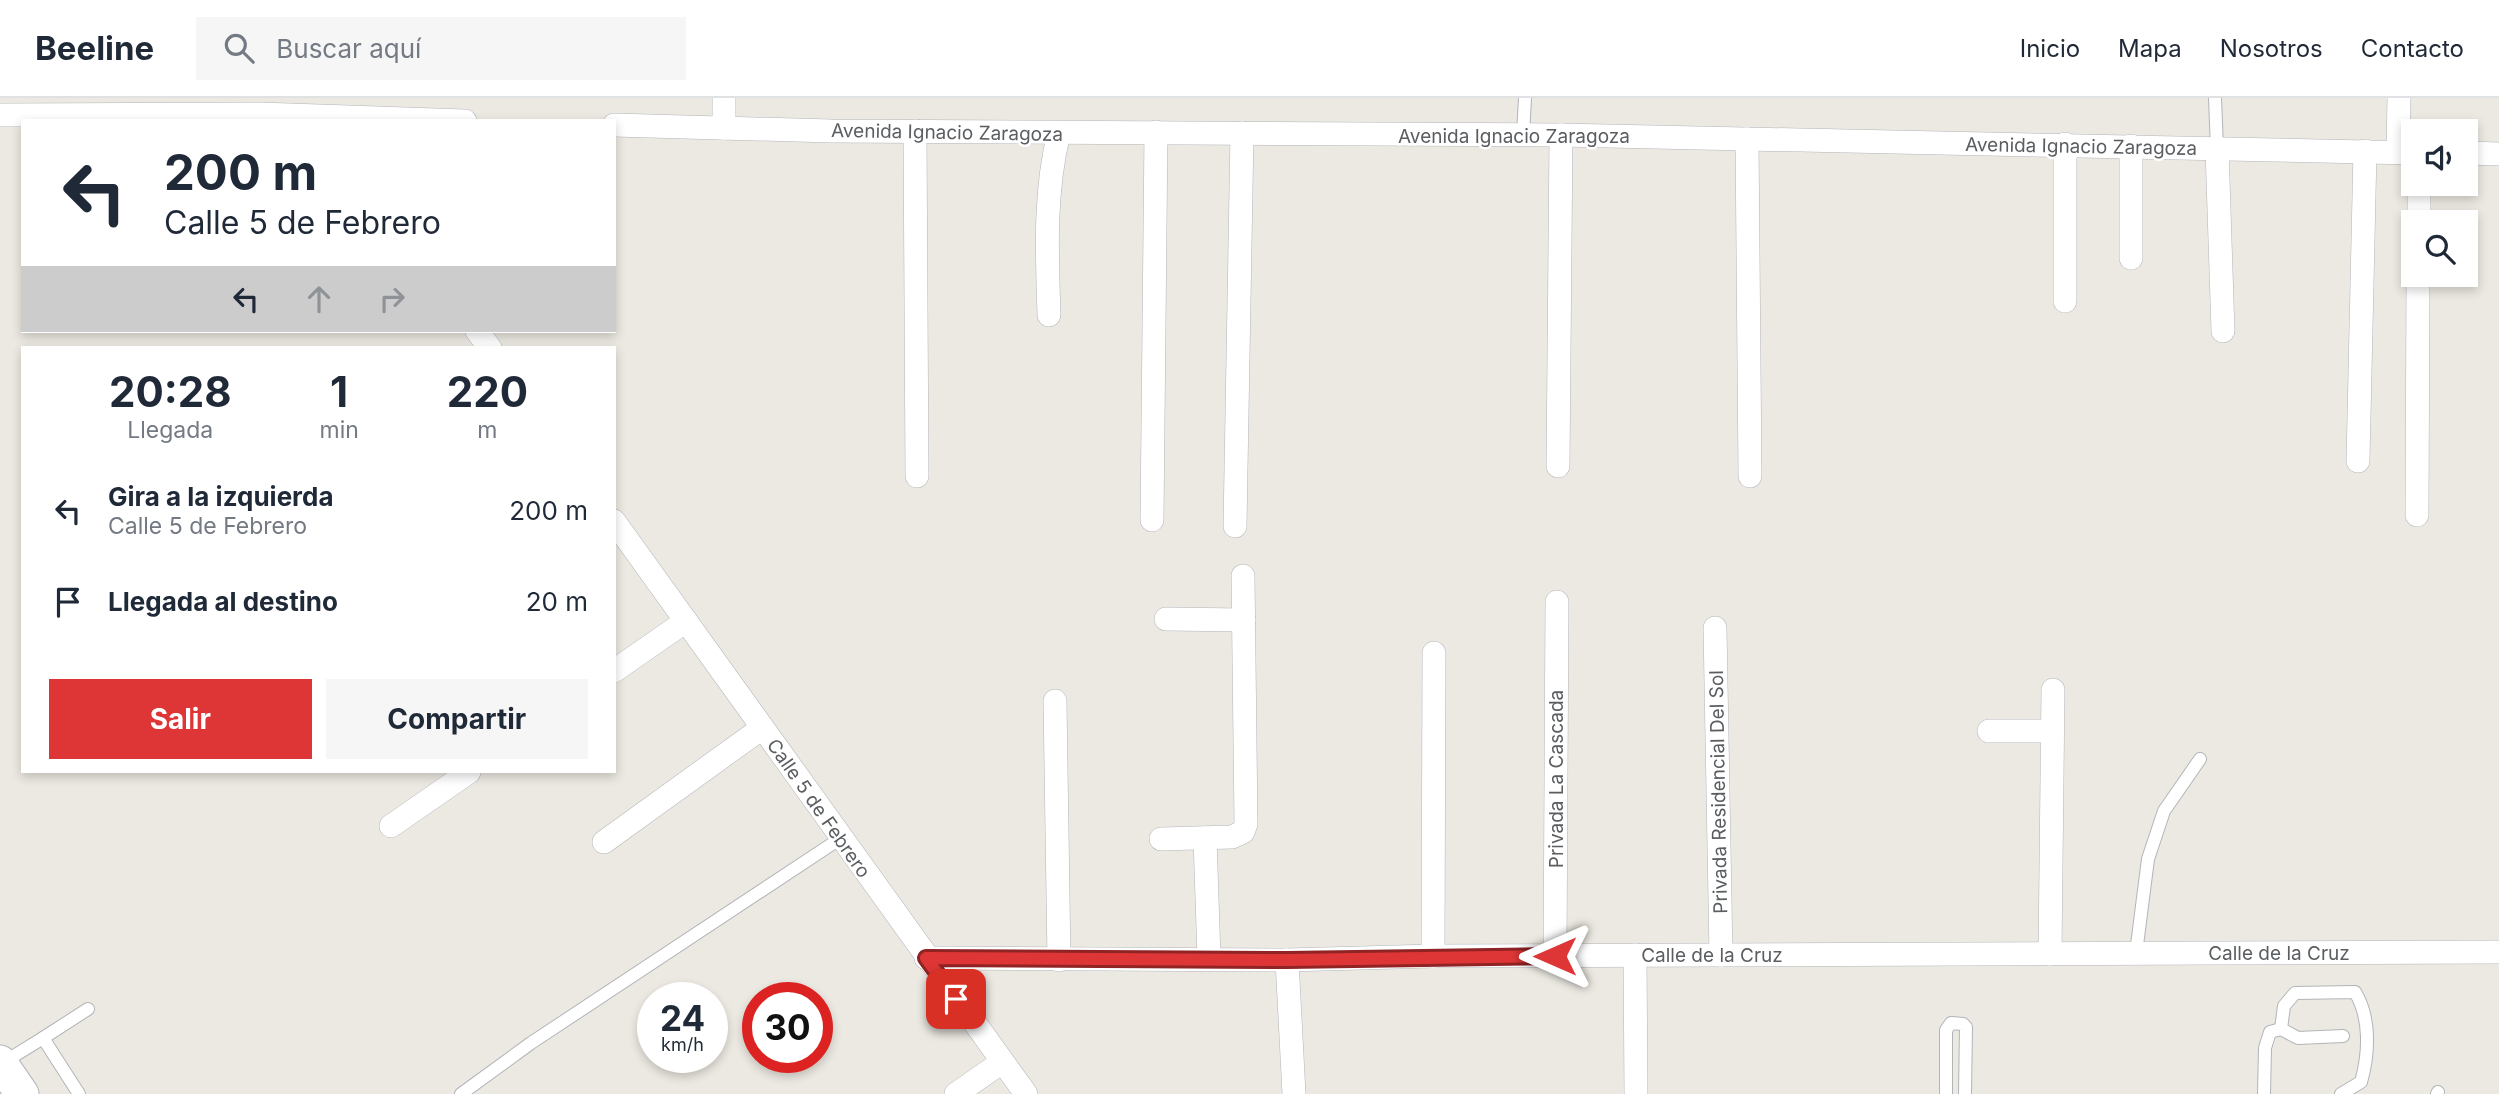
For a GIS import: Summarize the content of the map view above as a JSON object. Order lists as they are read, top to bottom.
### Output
{
  "streets": {
    "street": [
      "Avenida Ignacio Zaragoza",
      "Privada La Cascada",
      "Privada Residencial Del Sol",
      "Calle 5 de Febrero",
      "Calle de la Cruz"
    ]
  },
  "crossings": [
    ["Privada La Cascada", "Calle de la Cruz"],
    ["Privada Residencial Del Sol", "Calle de la Cruz"],
    ["Calle 5 de Febrero", "Calle de la Cruz"]
  ],
  "page": {
    "header": "Beeline",
    "search": "Buscar aquí",
    "nav": [
      "Inicio",
      "Mapa",
      "Nosotros",
      "Contacto"
    ],
    "turn": ["200 m", "Calle 5 de Febrero"],
    "eta": [
      "20:28",
      "Llegada",
      "1",
      "min",
      "220",
      "m"
    ],
    "list": [
      {
        "name": "Gira a la izquierda",
        "note": "Calle 5 de Febrero",
        "value": "200 m"
      },
      {
        "name": "Llegada al destino",
        "value": "20 m"
      }
    ],
    "buttons": ["Salir", "Compartir"],
    "speed": "24 km/h",
    "limit": "30"
  }
}
